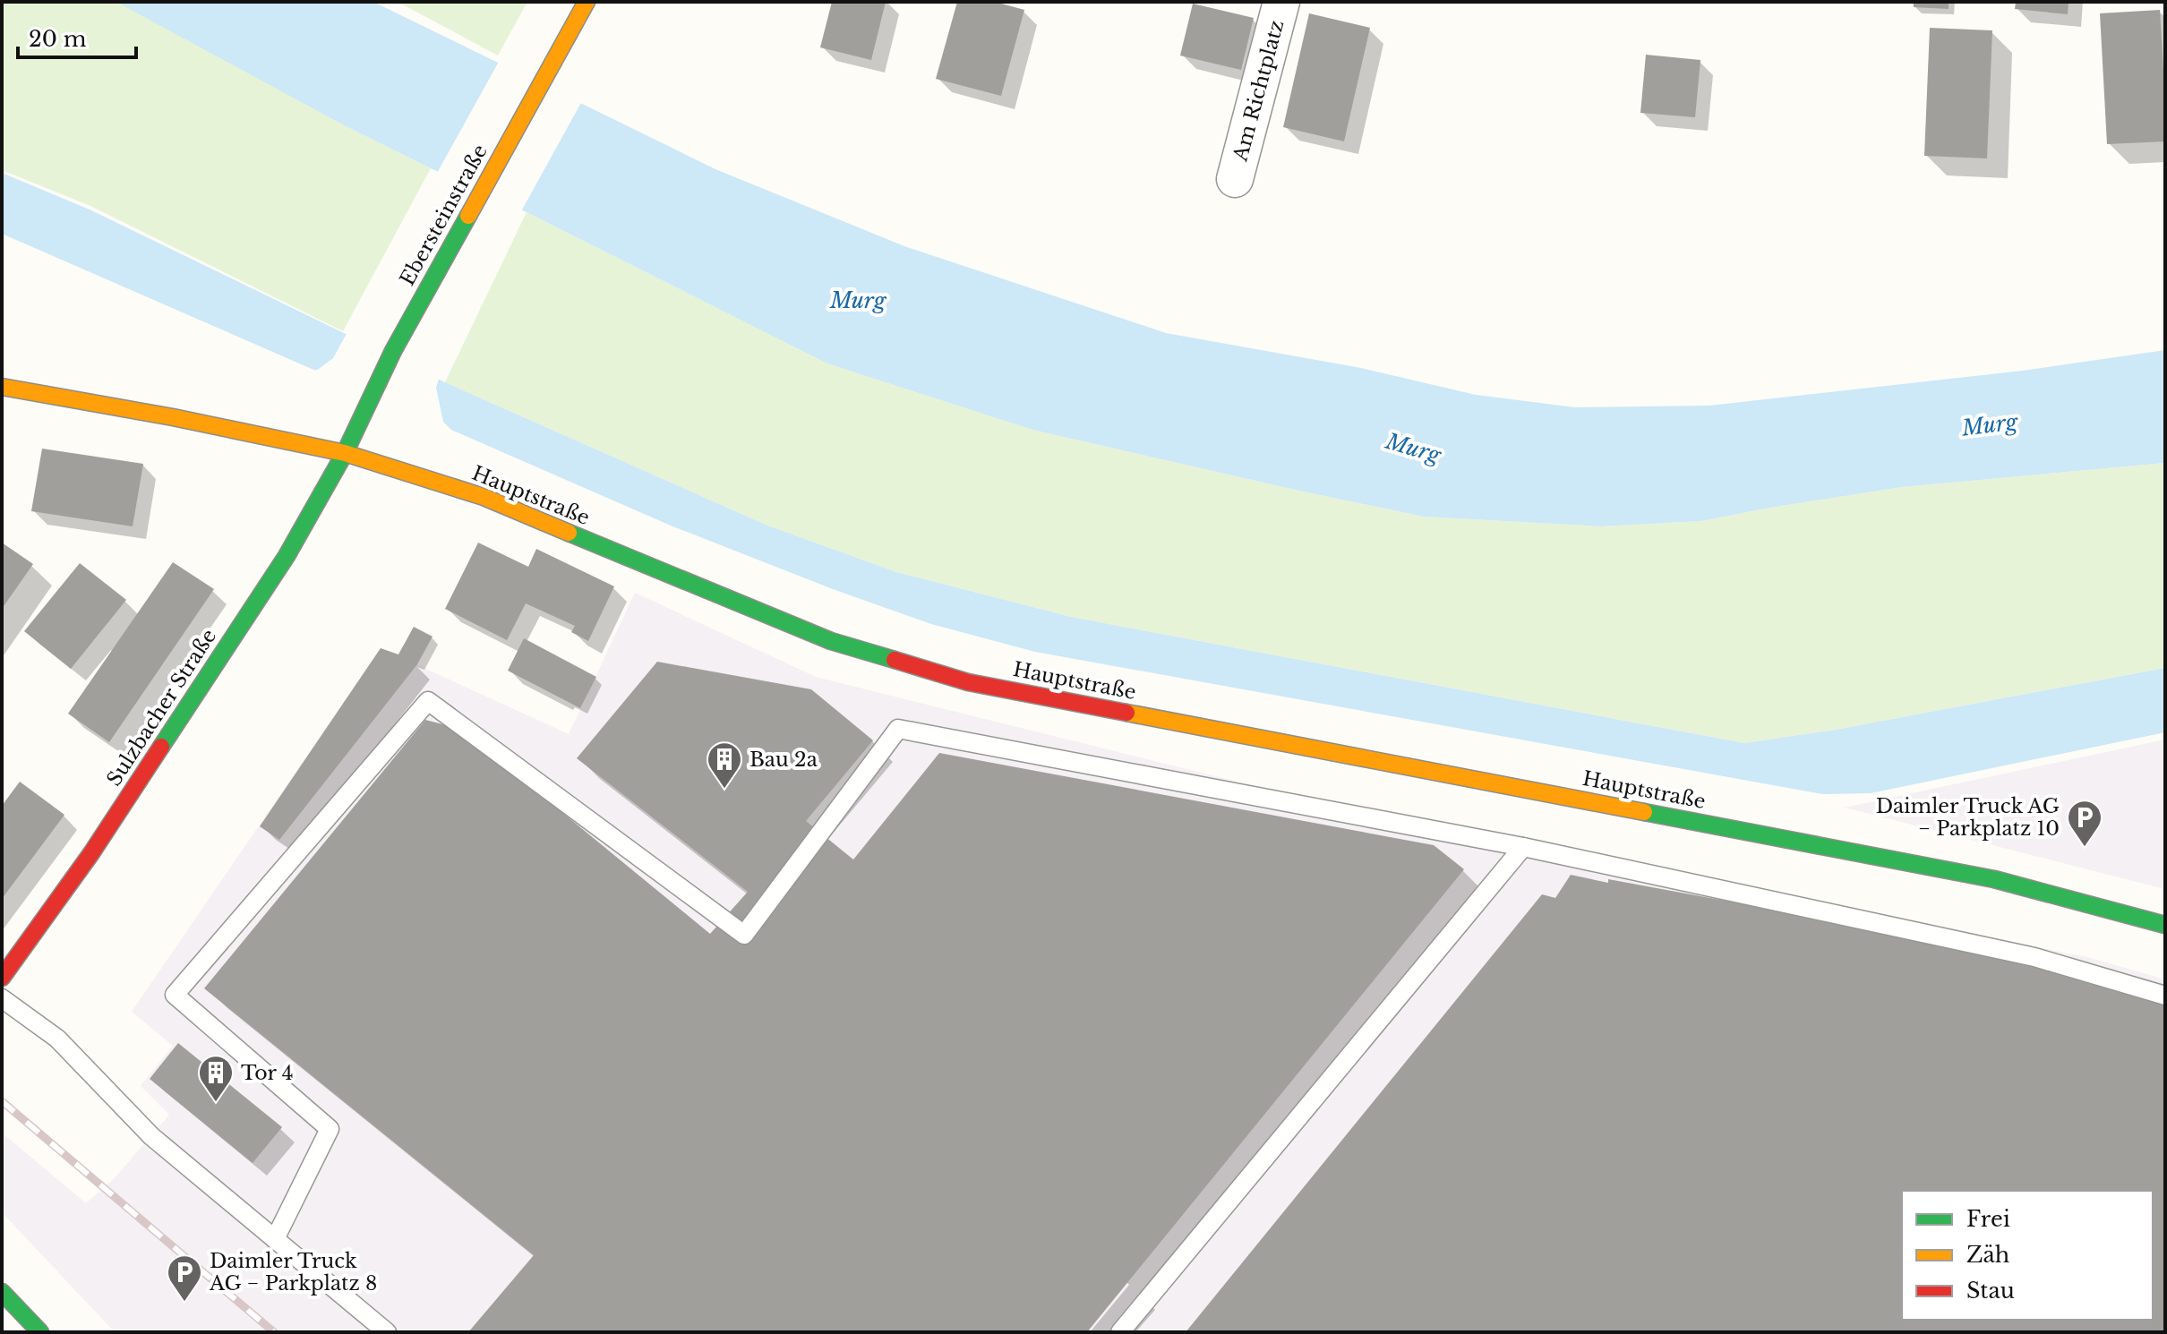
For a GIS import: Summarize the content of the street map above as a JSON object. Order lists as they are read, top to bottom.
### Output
{
  "streets": {
    "street": [
      "Am Richtplatz",
      "Ebersteinstraße",
      "Hauptstraße",
      "Sulzbacher Straße"
    ]
  },
  "crossings": [
    ["Ebersteinstraße", "Hauptstraße"],
    ["Ebersteinstraße", "Sulzbacher Straße"],
    ["Hauptstraße", "Sulzbacher Straße"]
  ],
  "water": ["Murg"],
  "places": {
    "building": ["Bau 2a", "Tor 4"],
    "parking": ["Daimler Truck AG − Parkplatz 10", "Daimler Truck AG − Parkplatz 8"]
  },
  "legend": ["Frei", "Zäh", "Stau"],
  "scale_bar": "20 m"
}
